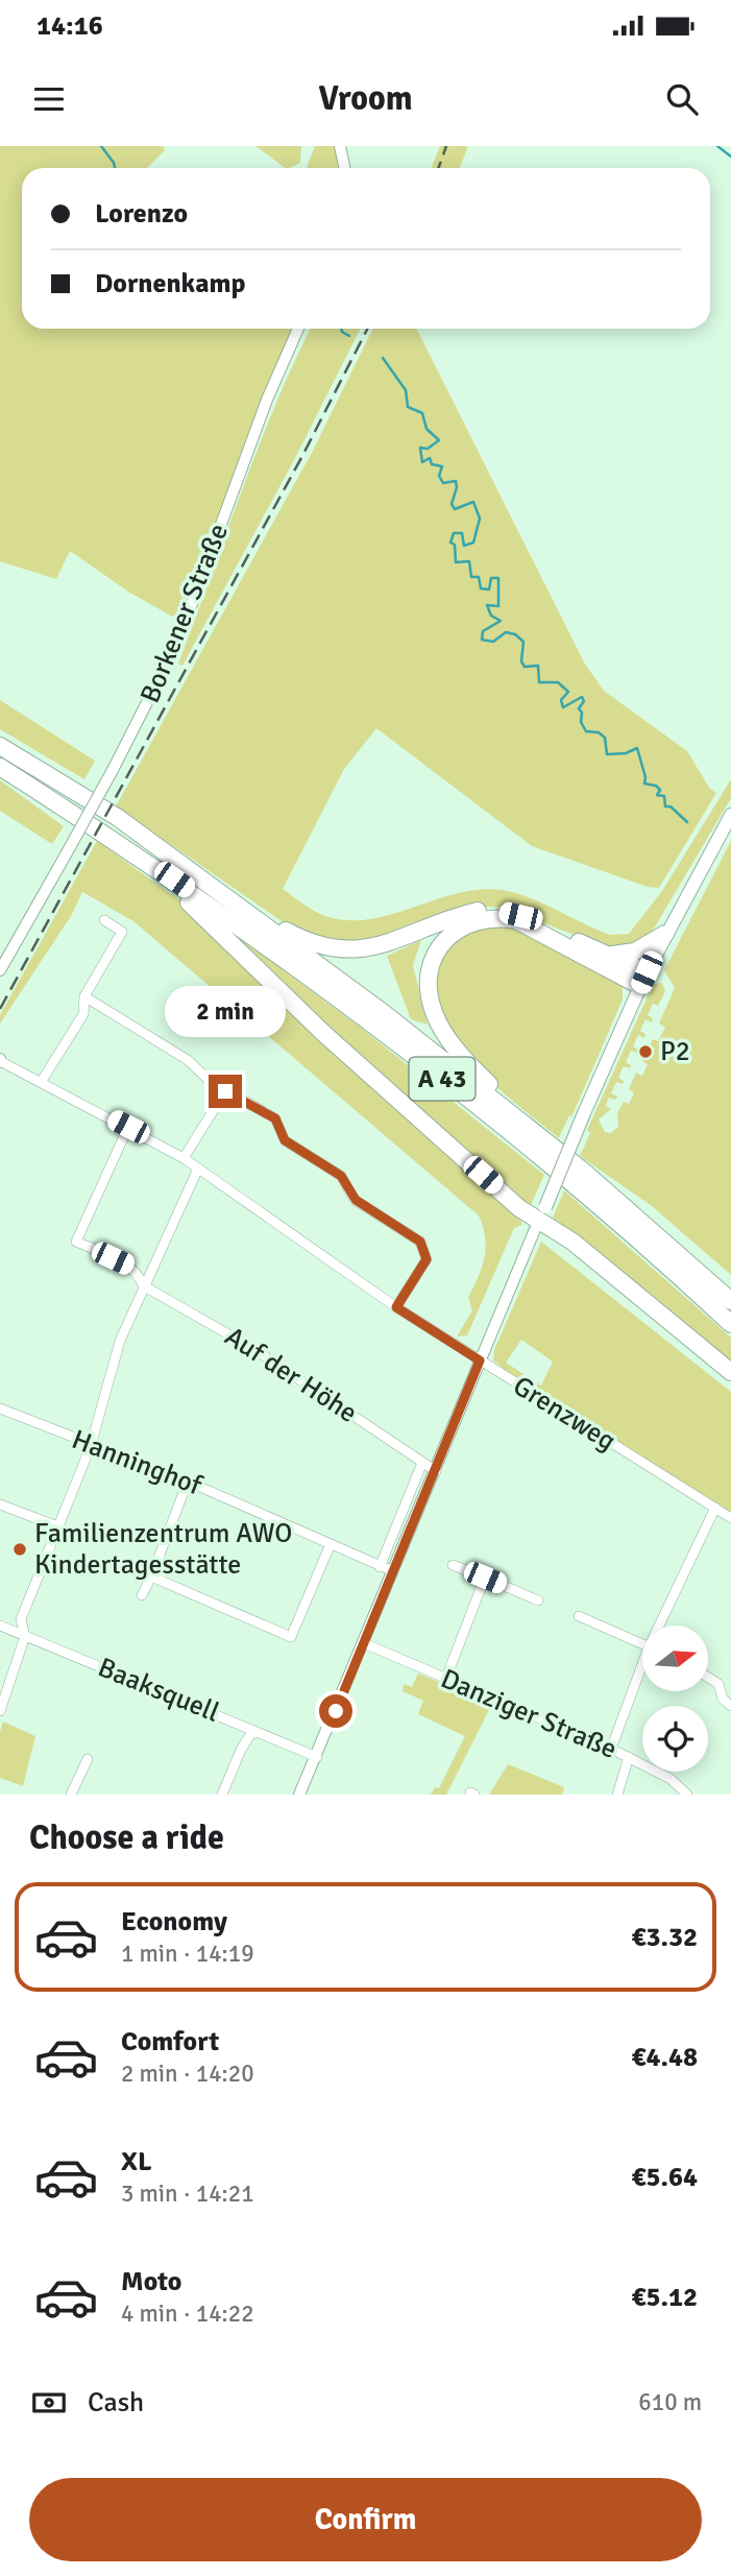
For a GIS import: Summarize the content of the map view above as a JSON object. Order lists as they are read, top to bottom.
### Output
{
  "streets": {
    "highway": ["A 43"],
    "street": [
      "Borkener Straße",
      "Auf der Höhe",
      "Grenzweg",
      "Hanninghof",
      "Baaksquell",
      "Danziger Straße"
    ]
  },
  "crossings": [
    ["Auf der Höhe", "Grenzweg"]
  ],
  "places": ["P2", "Familienzentrum AWO Kindertagesstätte"],
  "north": "right",
  "page": {
    "status": "14:16",
    "header": "Vroom",
    "banner": ["Lorenzo", "Dornenkamp"],
    "bubble": "2 min",
    "heading": "Choose a ride",
    "list": [
      {
        "name": "Economy",
        "note": "1 min · 14:19",
        "value": "€3.32"
      },
      {
        "name": "Comfort",
        "note": "2 min · 14:20",
        "value": "€4.48"
      },
      {
        "name": "XL",
        "note": "3 min · 14:21",
        "value": "€5.64"
      },
      {
        "name": "Moto",
        "note": "4 min · 14:22",
        "value": "€5.12"
      }
    ],
    "pay": ["Cash", "610 m"],
    "buttons": "Confirm"
  }
}
